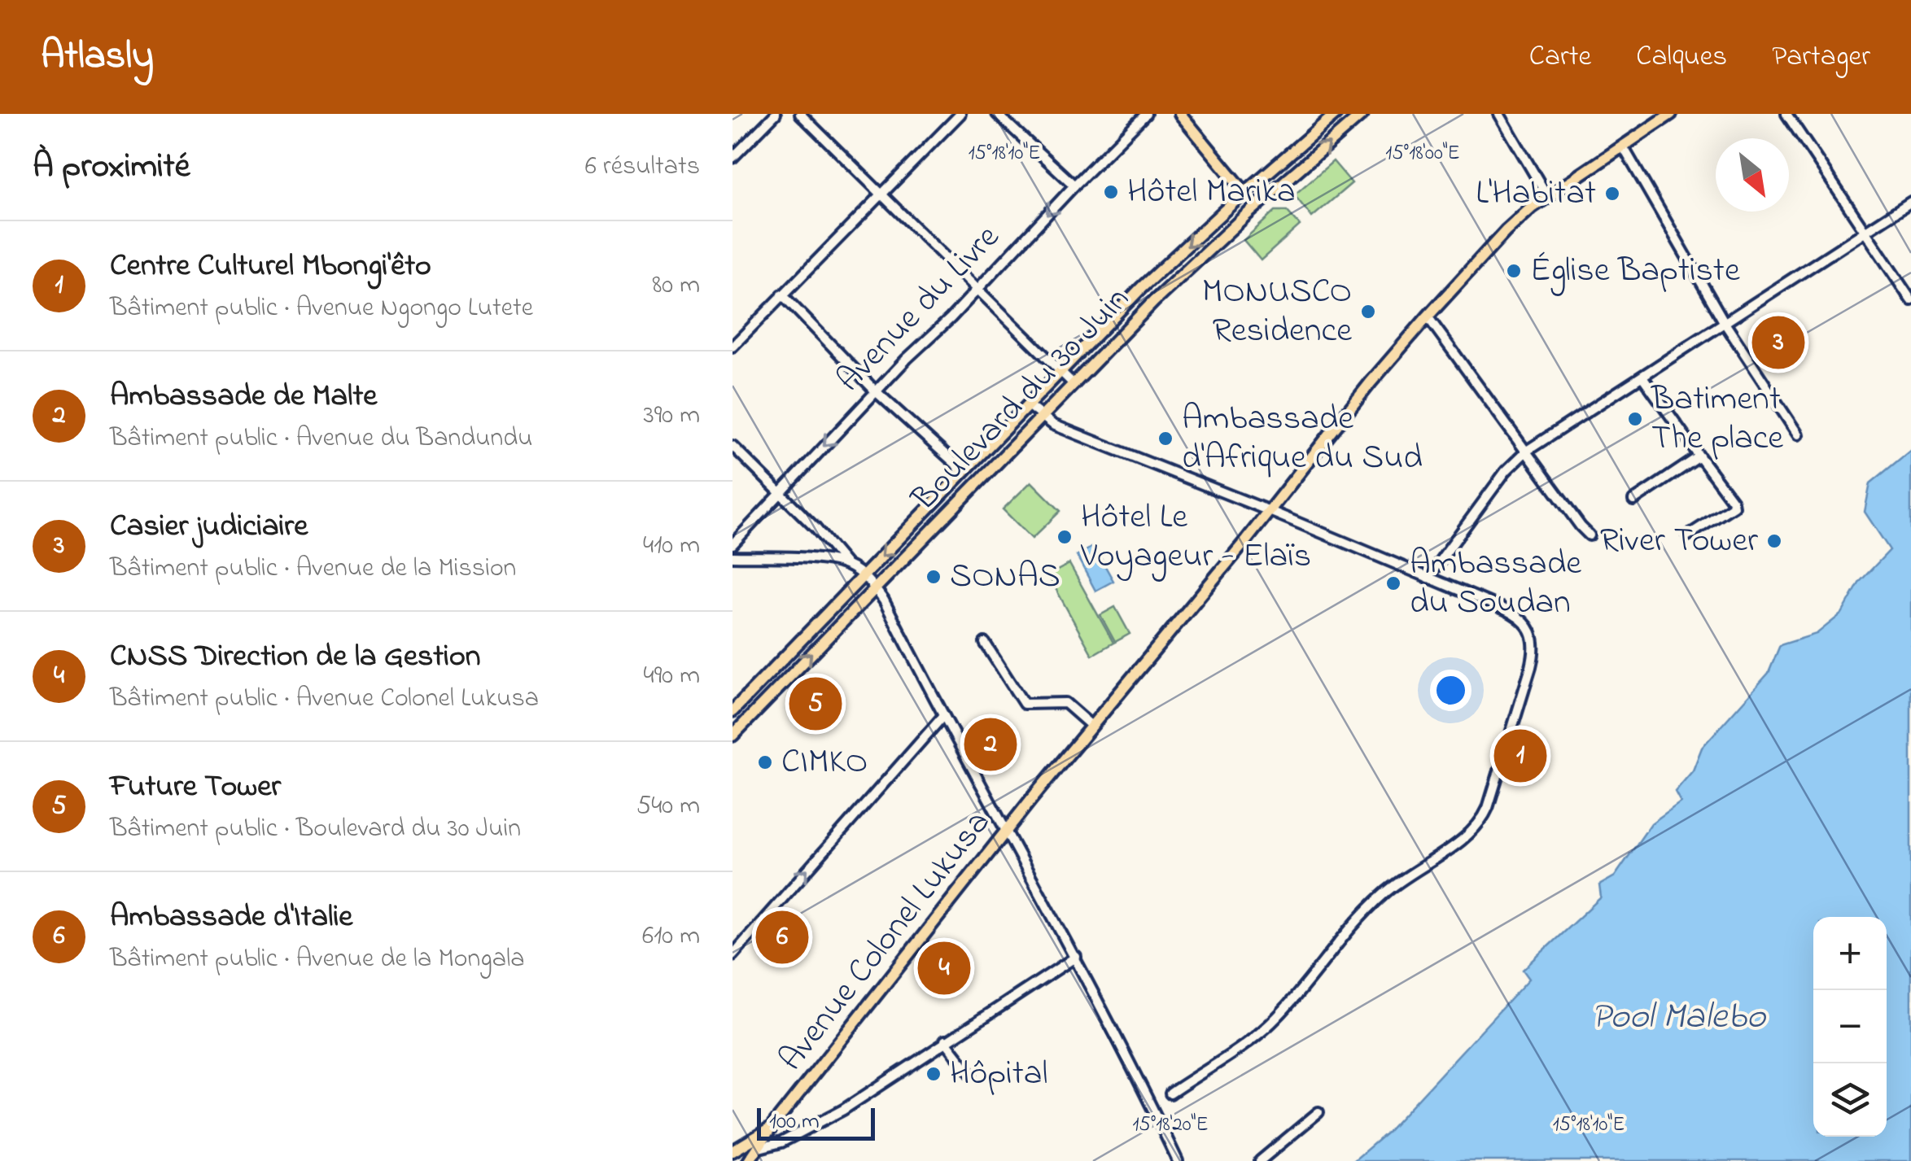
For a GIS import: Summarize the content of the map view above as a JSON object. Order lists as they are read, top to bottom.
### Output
{
  "streets": {
    "main road": ["Boulevard du 30 Juin", "Avenue Colonel Lukusa"],
    "street": ["Avenue du Livre"]
  },
  "one_way": ["Avenue du Livre"],
  "water": ["Pool Malebo"],
  "places": [
    "Hôtel Marika",
    "L'Habitat",
    "Église Baptiste",
    "MONUSCO Residence",
    "Batiment The place",
    "Ambassade d'Afrique du Sud",
    "Hôtel Le Voyageur - Elaïs",
    "River Tower",
    "SONAS",
    "Ambassade du Soudan",
    "CIMKO",
    "Hôpital"
  ],
  "scale_bar": "100 m",
  "north": "bottom right",
  "page": {
    "header": "Atlasly",
    "nav": ["Carte", "Calques", "Partager"],
    "heading": ["À proximité", "6 résultats"],
    "list": [
      {
        "mark": "1",
        "name": "Centre Culturel Mbongi'êto",
        "note": "Bâtiment public · Avenue Ngongo Lutete",
        "value": "80 m"
      },
      {
        "mark": "2",
        "name": "Ambassade de Malte",
        "note": "Bâtiment public · Avenue du Bandundu",
        "value": "390 m"
      },
      {
        "mark": "3",
        "name": "Casier judiciaire",
        "note": "Bâtiment public · Avenue de la Mission",
        "value": "410 m"
      },
      {
        "mark": "4",
        "name": "CNSS Direction de la Gestion",
        "note": "Bâtiment public · Avenue Colonel Lukusa",
        "value": "490 m"
      },
      {
        "mark": "5",
        "name": "Future Tower",
        "note": "Bâtiment public · Boulevard du 30 Juin",
        "value": "540 m"
      },
      {
        "mark": "6",
        "name": "Ambassade d'Italie",
        "note": "Bâtiment public · Avenue de la Mongala",
        "value": "610 m"
      }
    ],
    "pins": [
      "3",
      "5",
      "2",
      "1",
      "6",
      "4"
    ],
    "map_buttons": ["+", "−"],
    "scale": "100 m"
  },
  "coordinates": ["15°18'10\"E", "15°18'00\"E", "15°18'20\"E"]
}
